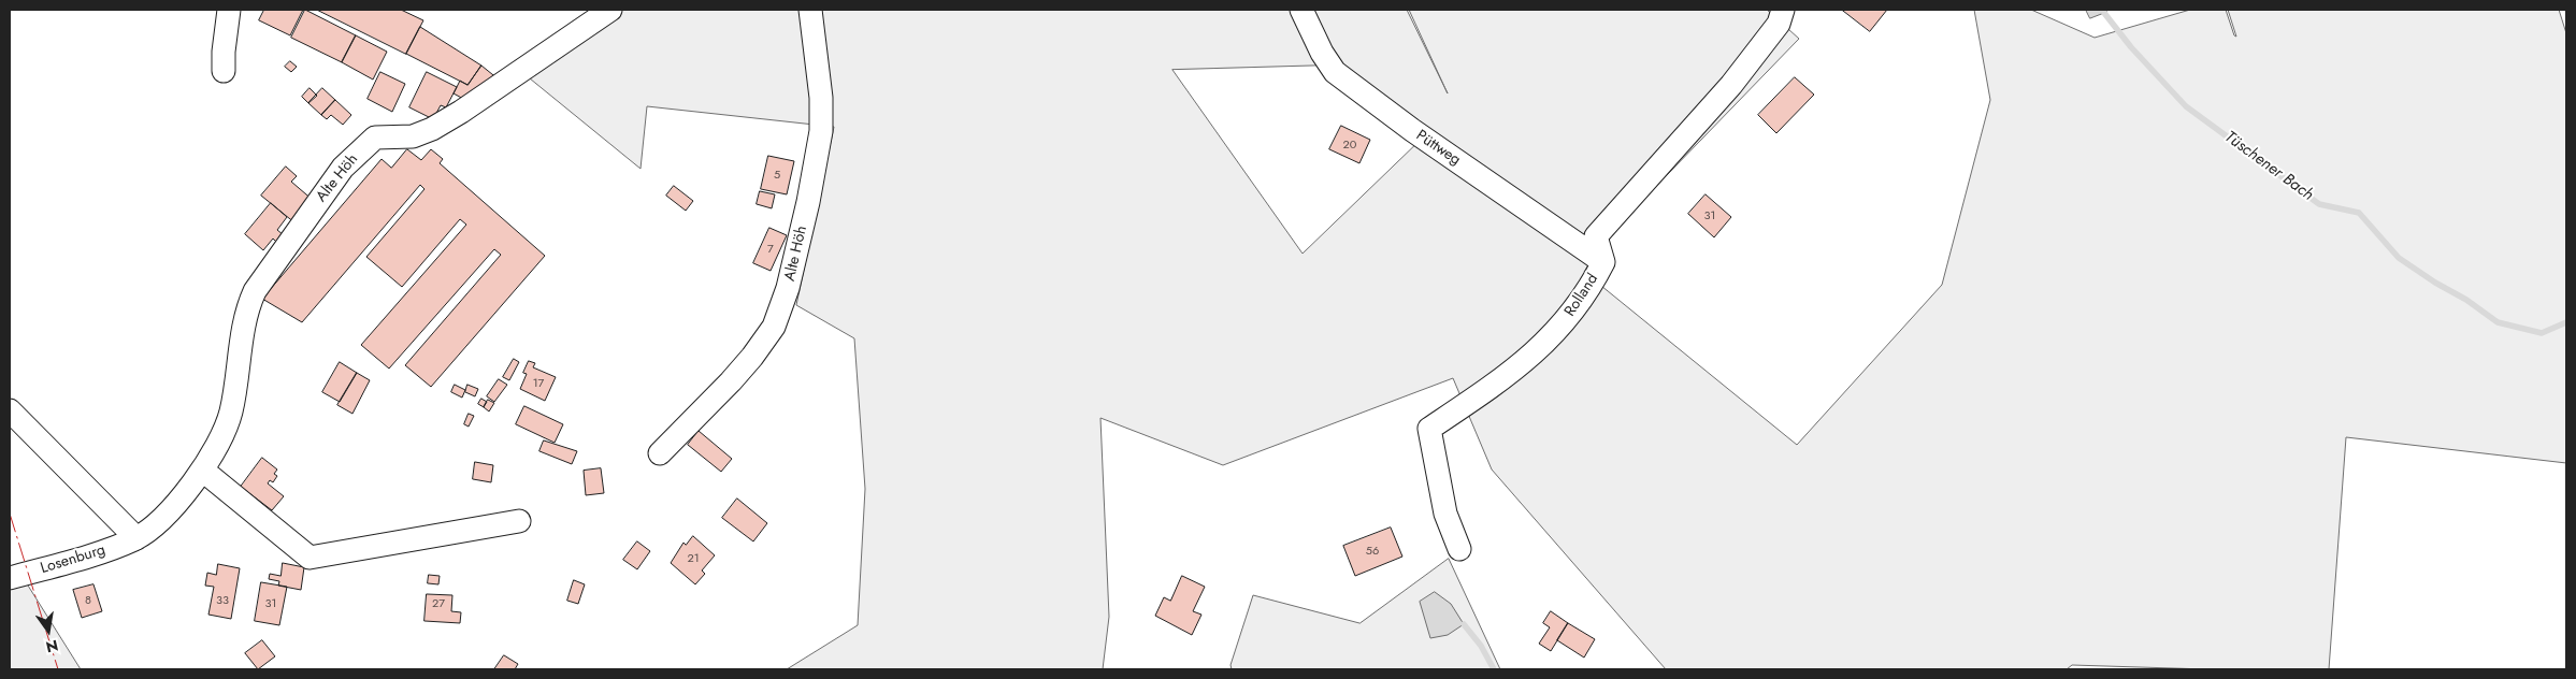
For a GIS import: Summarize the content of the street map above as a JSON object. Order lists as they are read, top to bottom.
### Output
{
  "streets": {
    "lane": [
      "Püttweg",
      "Alte Höh",
      "Rolland",
      "Losenburg"
    ]
  },
  "crossings": [
    ["Püttweg", "Rolland"],
    ["Alte Höh", "Losenburg"]
  ],
  "water": ["Tüschener Bach"],
  "house_numbers": [
    "20",
    "5",
    "31",
    "7",
    "17",
    "56",
    "21",
    "8",
    "33",
    "31",
    "27"
  ],
  "north": "bottom"
}
